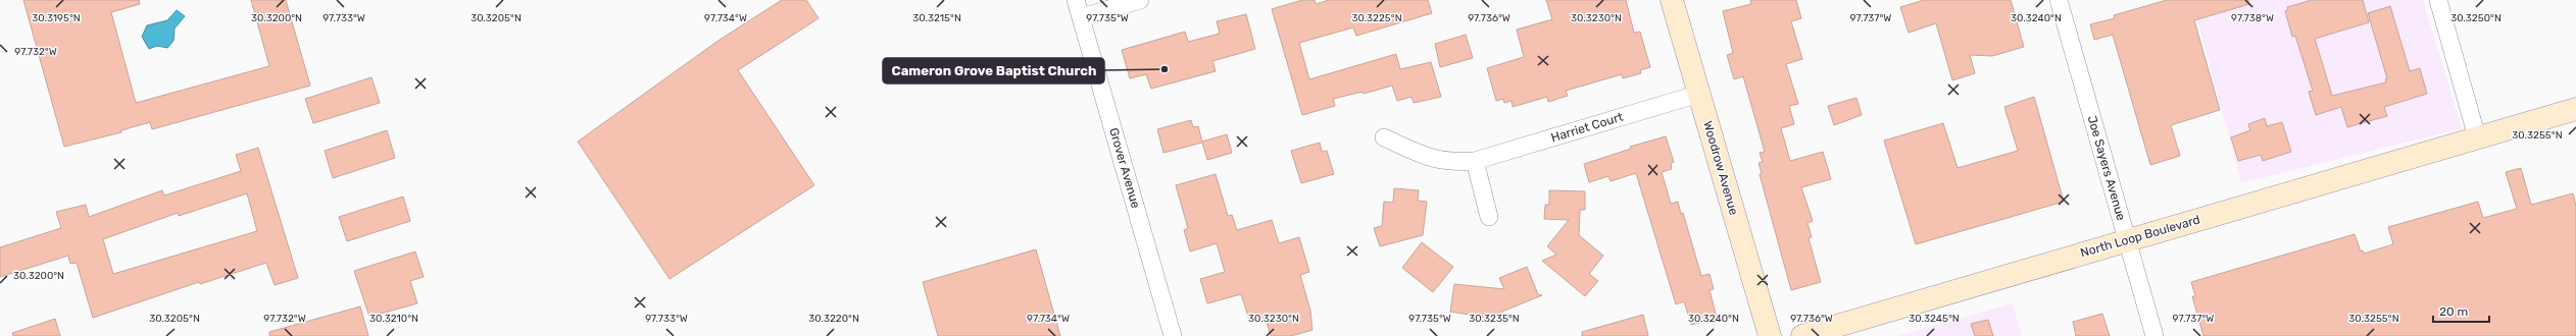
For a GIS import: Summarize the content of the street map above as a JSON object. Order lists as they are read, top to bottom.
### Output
{
  "streets": {
    "street": [
      "Harriet Court",
      "Grover Avenue",
      "Woodrow Avenue",
      "Joe Sayers Avenue",
      "North Loop Boulevard"
    ]
  },
  "crossings": [
    ["Harriet Court", "Woodrow Avenue"],
    ["Joe Sayers Avenue", "North Loop Boulevard"]
  ],
  "places": ["Cameron Grove Baptist Church"],
  "scale_bar": "20 m",
  "coordinates": [
    "30.3195°N",
    "30.3200°N",
    "97.733°W",
    "30.3205°N",
    "97.734°W",
    "30.3215°N",
    "97.735°W",
    "30.3225°N",
    "97.736°W",
    "30.3230°N",
    "97.737°W",
    "30.3240°N",
    "97.738°W",
    "30.3250°N",
    "97.732°W",
    "30.3255°N",
    "30.3210°N",
    "30.3220°N",
    "30.3235°N",
    "30.3245°N"
  ]
}
